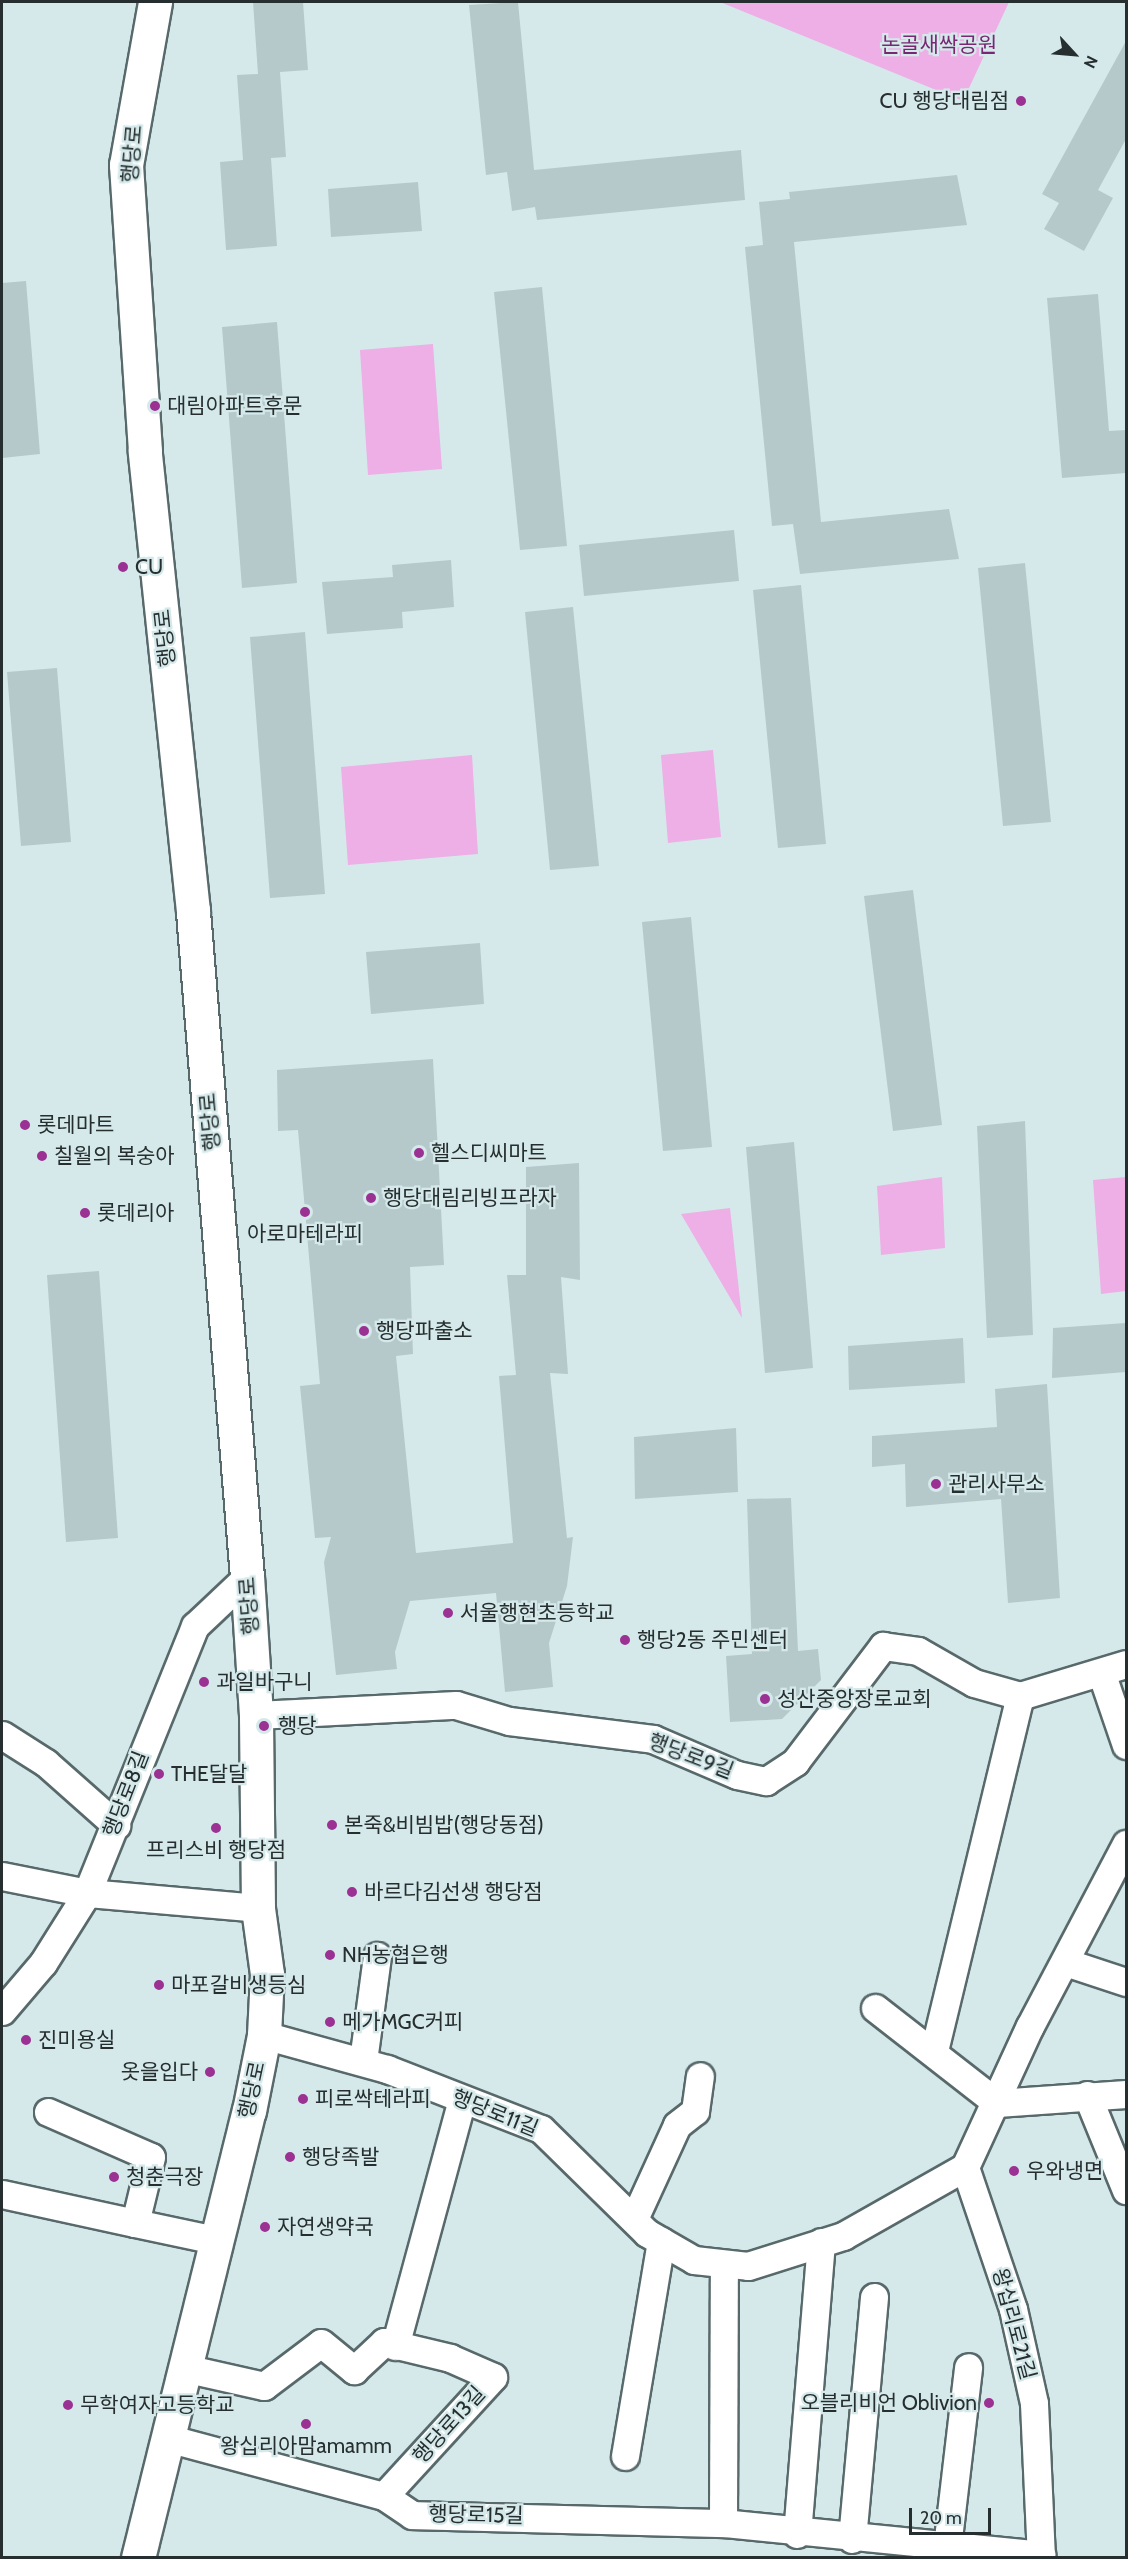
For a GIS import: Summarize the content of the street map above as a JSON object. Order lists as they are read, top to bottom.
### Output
{
  "streets": {
    "main road": ["행당로"],
    "street": [
      "행당로9길",
      "행당로8길",
      "행당로11길",
      "왕십리로21길",
      "행당로13길",
      "행당로15길"
    ]
  },
  "crossings": [
    ["행당로", "행당로9길"],
    ["행당로", "행당로8길"],
    ["행당로", "행당로11길"],
    ["행당로", "행당로15길"],
    ["행당로11길", "왕십리로21길"],
    ["왕십리로21길", "행당로15길"],
    ["행당로13길", "행당로15길"]
  ],
  "parks": ["논골새싹공원"],
  "places": [
    "CU 행당대림점",
    "대림아파트후문",
    "CU",
    "롯데마트",
    "헬스디씨마트",
    "칠월의 복숭아",
    "행당대림리빙프라자",
    "아로마테라피",
    "롯데리아",
    "행당파출소",
    "관리사무소",
    "서울행현초등학교",
    "행당2동 주민센터",
    "과일바구니",
    "성산중앙장로교회",
    "행당",
    "THE달달",
    "본죽&비빔밥(행당동점)",
    "프리스비 행당점",
    "바르다김선생 행당점",
    "NH농협은행",
    "마포갈비생등심",
    "메가MGC커피",
    "진미용실",
    "옷을입다",
    "피로싹테라피",
    "행당족발",
    "우와냉면",
    "청춘극장",
    "자연생약국",
    "오블리비언 Oblivion",
    "무학여자고등학교",
    "왕십리아맘amamm"
  ],
  "scale_bar": "20 m",
  "north": "bottom right"
}
